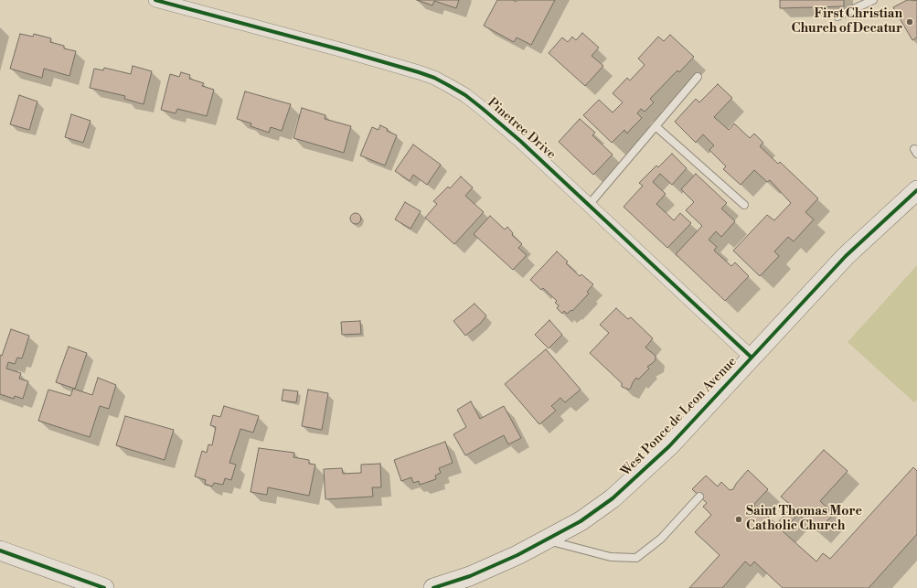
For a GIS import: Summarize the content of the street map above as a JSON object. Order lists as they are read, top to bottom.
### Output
{
  "streets": {
    "main road": ["West Ponce de Leon Avenue"],
    "street": ["Pinetree Drive"]
  },
  "crossings": [
    ["Pinetree Drive", "West Ponce de Leon Avenue"]
  ],
  "places": ["First Christian Church of Decatur", "Saint Thomas More Catholic Church"]
}
